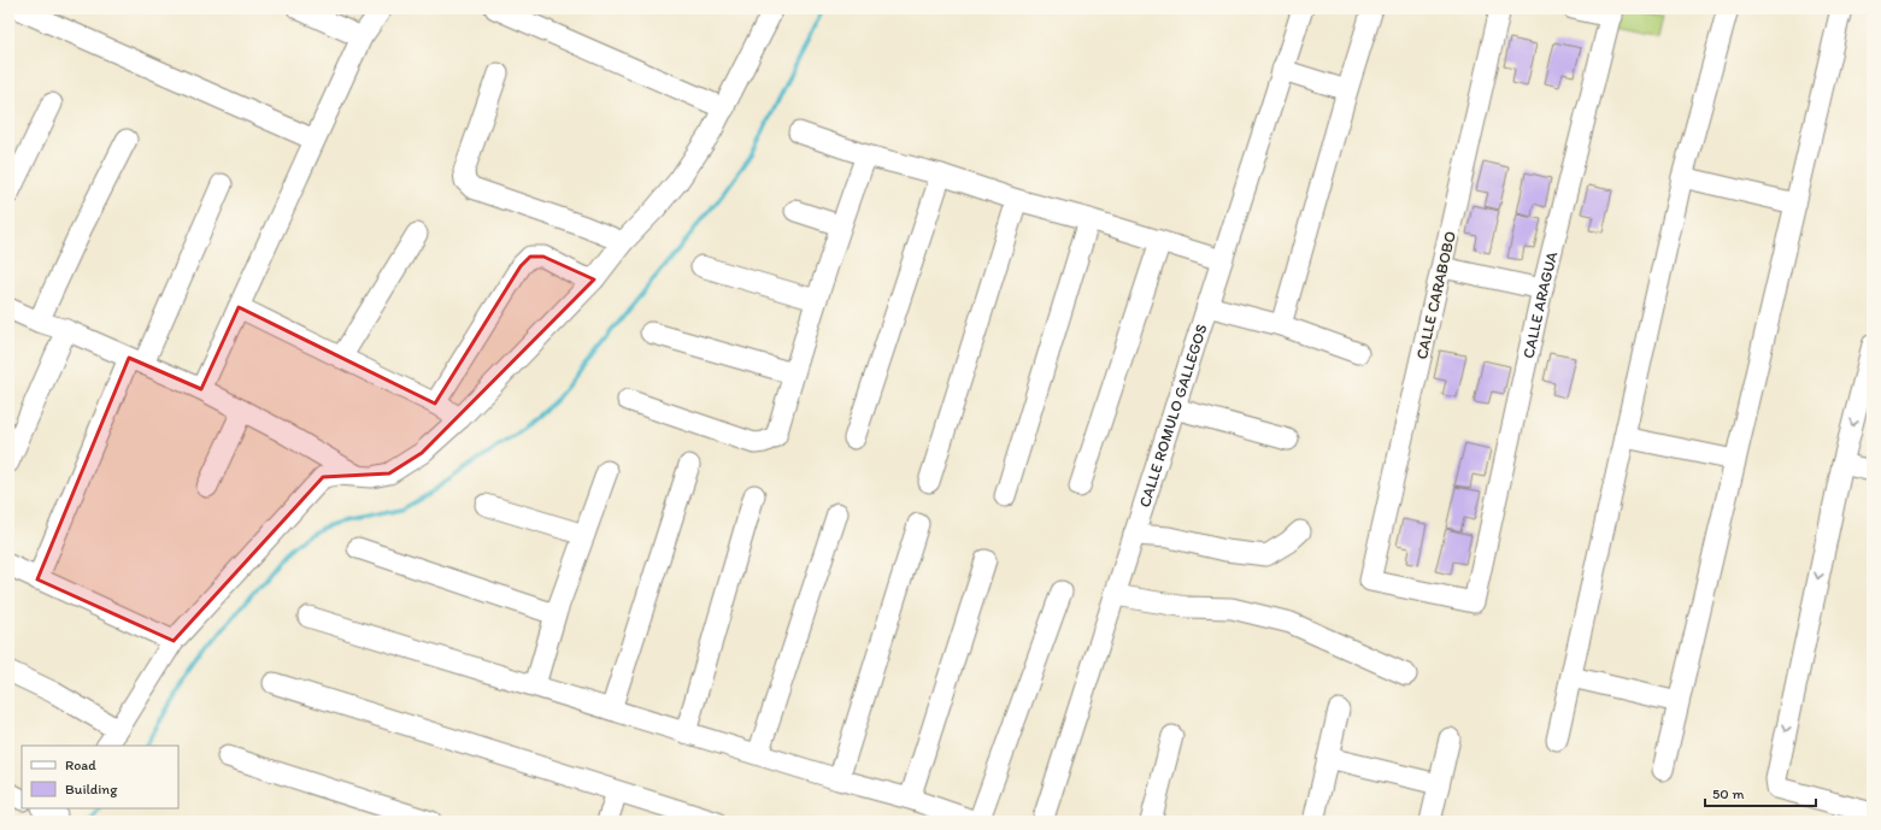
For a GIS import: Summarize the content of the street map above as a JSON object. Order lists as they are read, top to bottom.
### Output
{
  "streets": {
    "street": ["CALLE CARABOBO", "CALLE ARAGUA", "CALLE ROMULO GALLEGOS"]
  },
  "crossings": [
    ["CALLE CARABOBO", "CALLE ARAGUA"]
  ],
  "legend": ["Road", "Building"],
  "scale_bar": "50 m"
}
